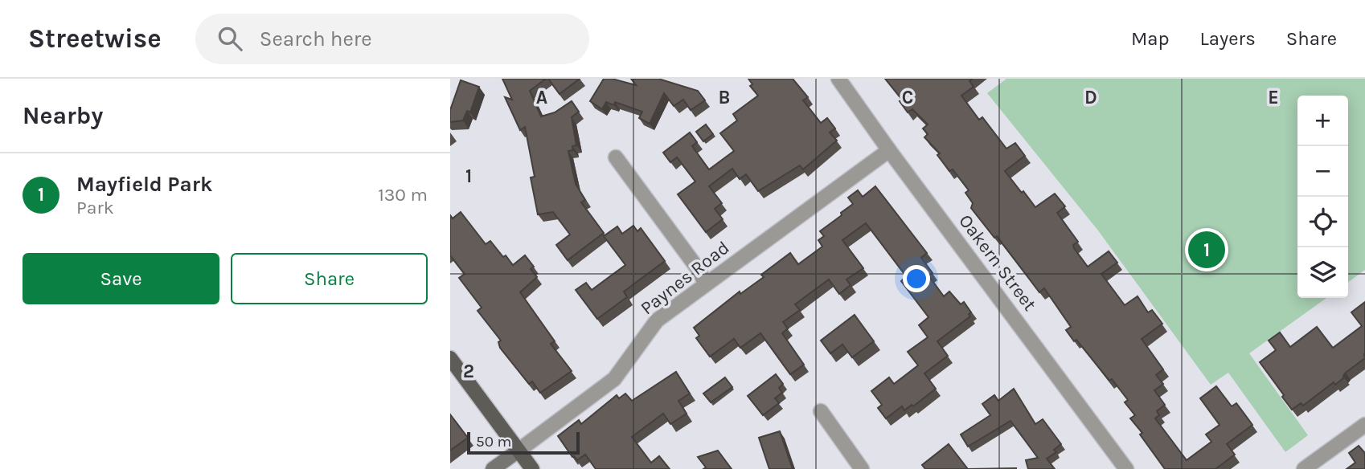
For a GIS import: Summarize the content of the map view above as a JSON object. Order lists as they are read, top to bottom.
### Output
{
  "streets": {
    "street": ["Oakern Street", "Paynes Road"]
  },
  "crossings": [
    ["Oakern Street", "Paynes Road"]
  ],
  "scale_bar": "50 m",
  "page": {
    "header": "Streetwise",
    "search": "Search here",
    "nav": ["Map", "Layers", "Share"],
    "heading": "Nearby",
    "map_buttons": ["+", "−"],
    "list": [
      {
        "mark": "1",
        "name": "Mayfield Park",
        "note": "Park",
        "value": "130 m"
      }
    ],
    "pins": "1",
    "buttons": ["Save", "Share"],
    "scale": "50 m"
  },
  "grid": {
    "columns": [
      "A",
      "B",
      "C",
      "D",
      "E"
    ],
    "rows": ["1", "2"]
  }
}
